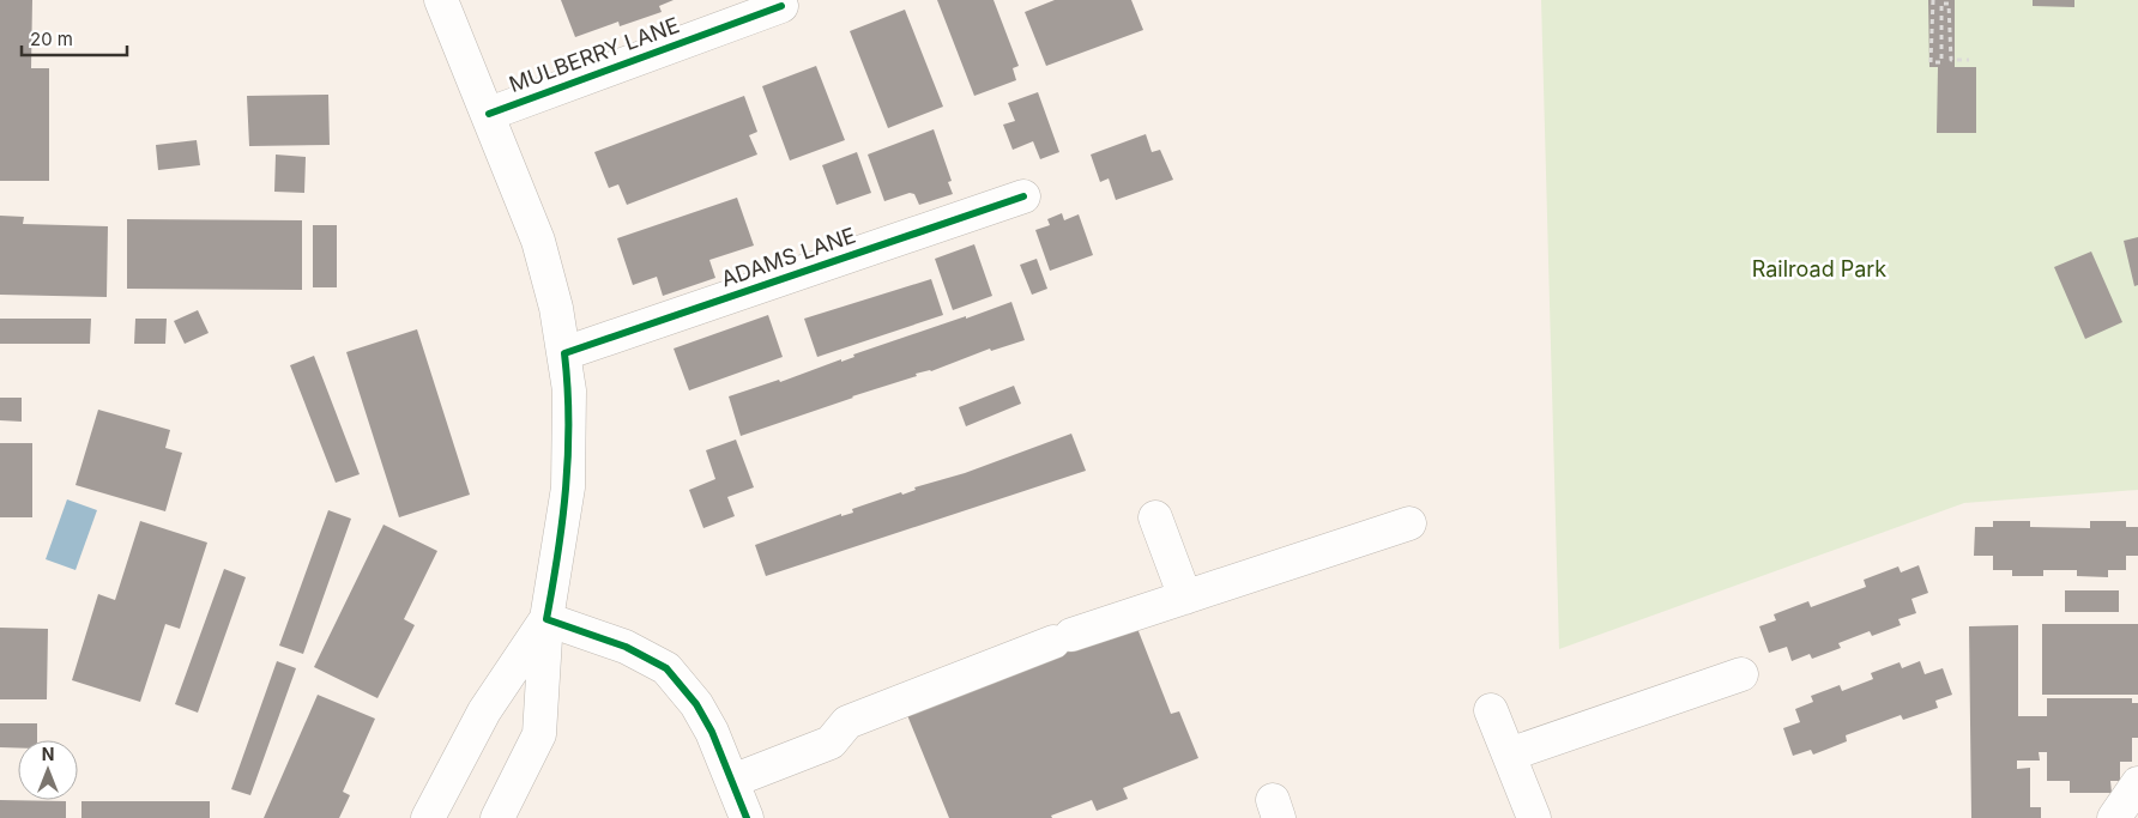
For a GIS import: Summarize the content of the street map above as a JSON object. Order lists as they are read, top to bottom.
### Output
{
  "streets": {
    "street": ["MULBERRY LANE", "ADAMS LANE"]
  },
  "parks": ["Railroad Park"],
  "scale_bar": "20 m",
  "north": "top"
}
